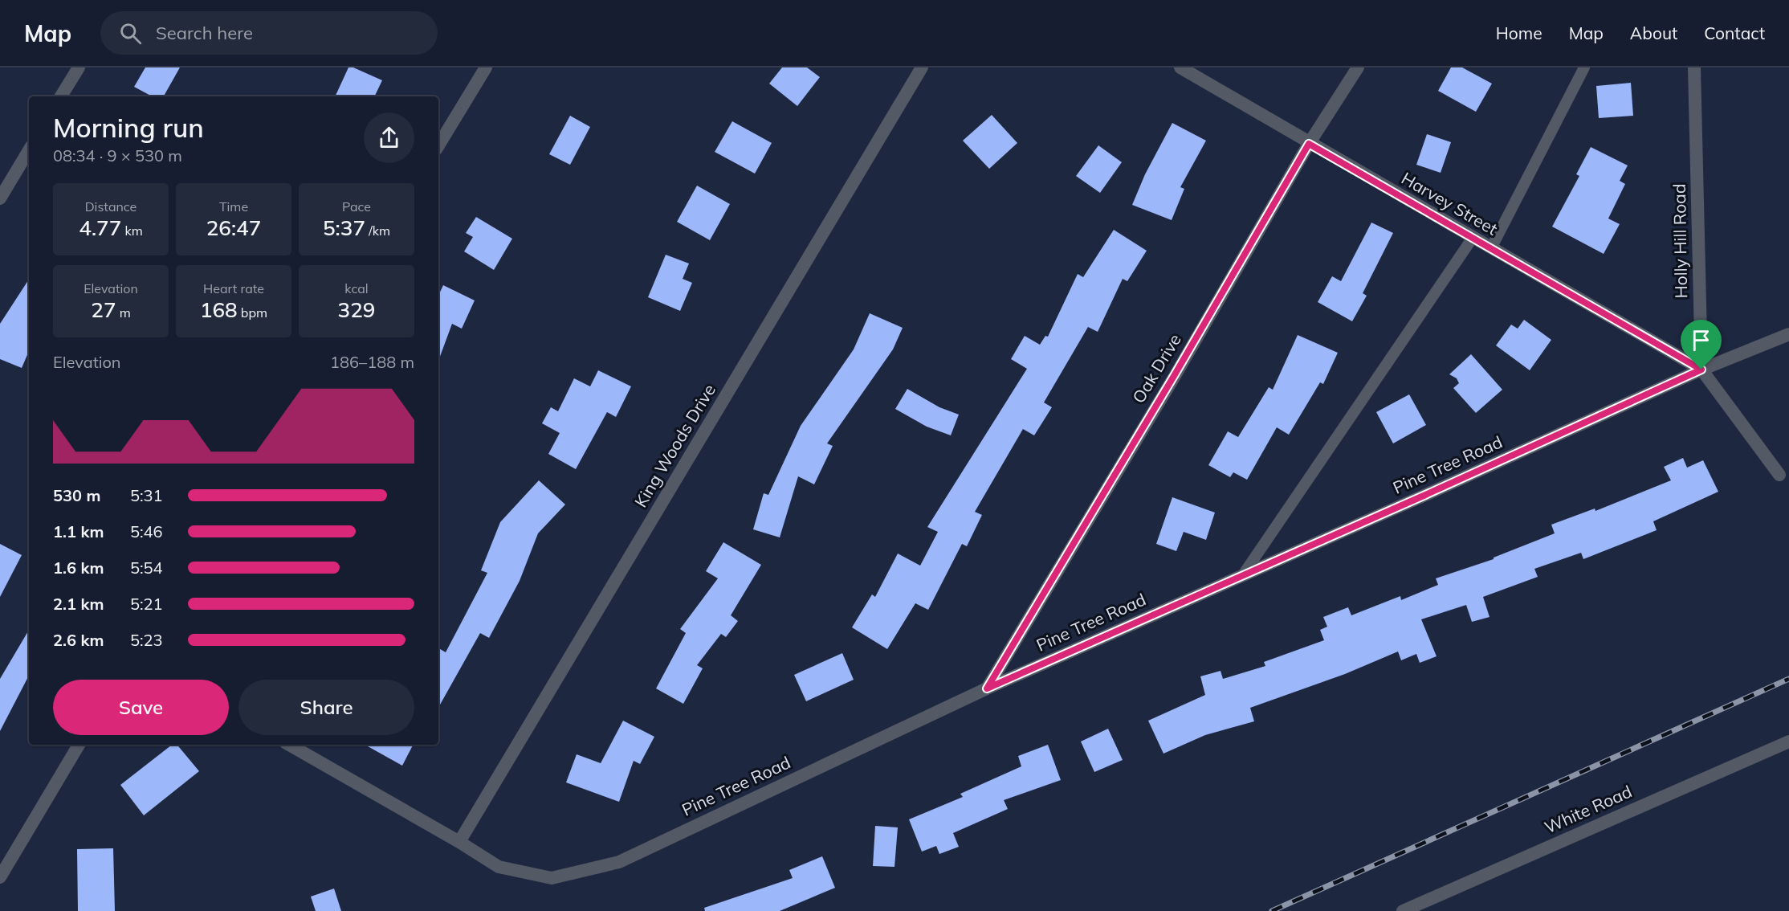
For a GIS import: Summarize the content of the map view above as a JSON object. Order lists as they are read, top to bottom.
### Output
{
  "streets": {
    "street": [
      "Harvey Street",
      "Holly Hill Road",
      "Oak Drive",
      "King Woods Drive",
      "Pine Tree Road",
      "White Road"
    ]
  },
  "crossings": [
    ["Harvey Street", "Holly Hill Road"],
    ["Harvey Street", "Oak Drive"],
    ["Harvey Street", "Pine Tree Road"],
    ["Holly Hill Road", "Pine Tree Road"],
    ["Oak Drive", "Pine Tree Road"],
    ["King Woods Drive", "Pine Tree Road"]
  ],
  "page": {
    "header": "Map",
    "search": "Search here",
    "nav": [
      "Home",
      "Map",
      "About",
      "Contact"
    ],
    "heading": ["Morning run", "08:34 · 9 × 530 m"],
    "stats": [
      ["Distance", "4.77 km"],
      ["Time", "26:47"],
      ["Pace", "5:37 /km"],
      ["Elevation", "27 m"],
      ["Heart rate", "168 bpm"],
      ["kcal", "329"]
    ],
    "chart": ["Elevation", "186–188 m"],
    "list": [
      {
        "name": "530 m",
        "note": "5:31"
      },
      {
        "name": "1.1 km",
        "note": "5:46"
      },
      {
        "name": "1.6 km",
        "note": "5:54"
      },
      {
        "name": "2.1 km",
        "note": "5:21"
      },
      {
        "name": "2.6 km",
        "note": "5:23"
      }
    ],
    "buttons": ["Save", "Share"]
  }
}
